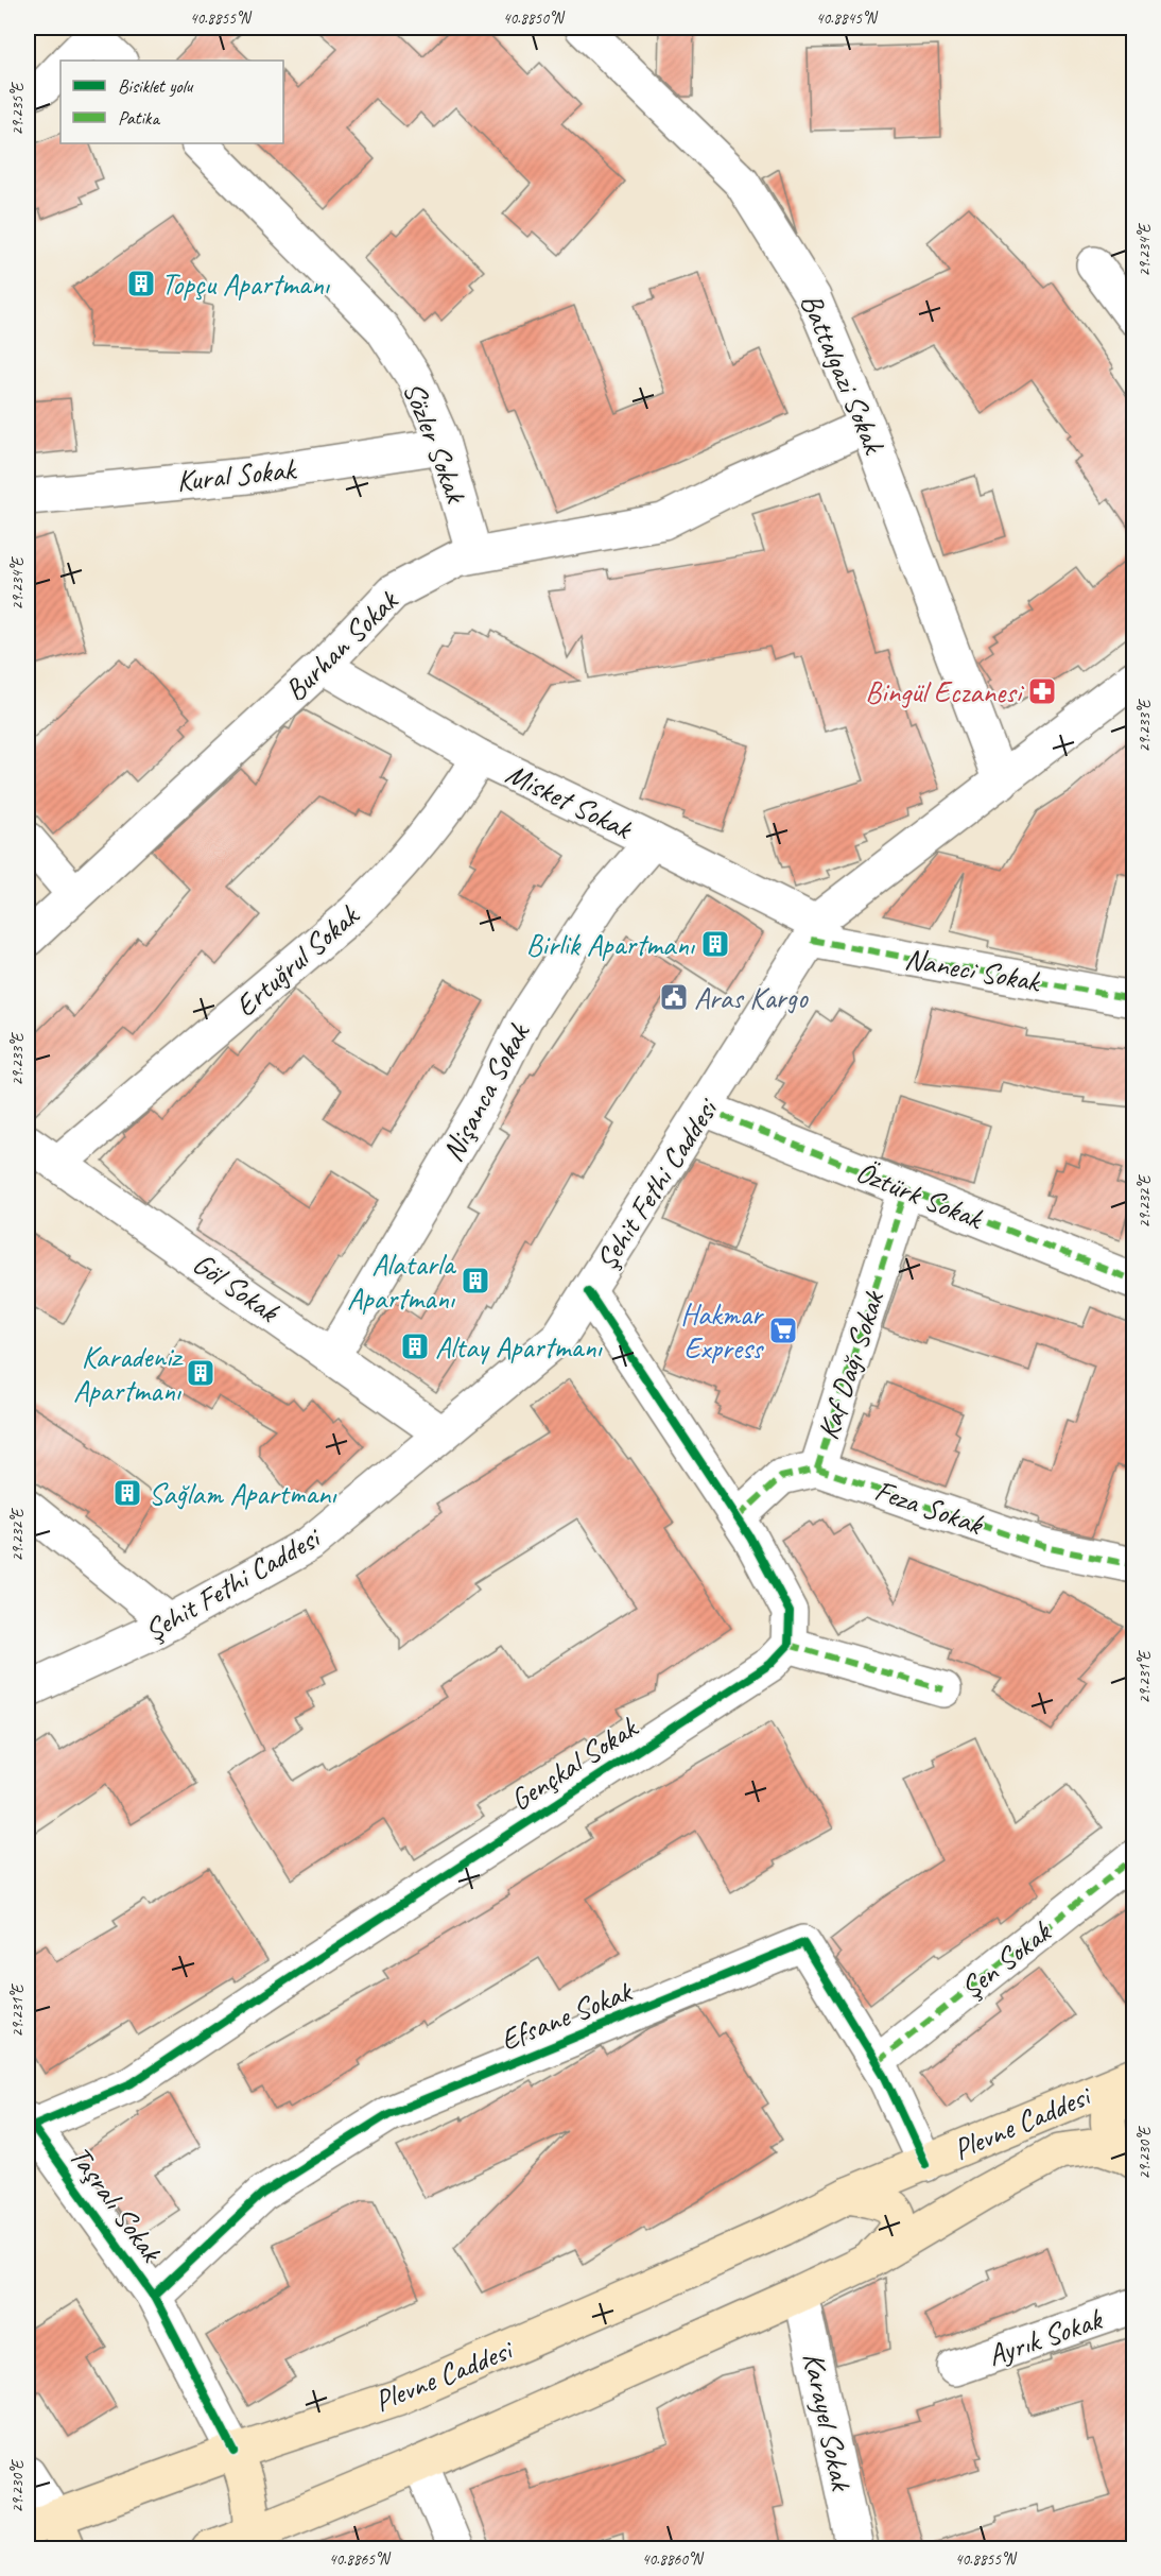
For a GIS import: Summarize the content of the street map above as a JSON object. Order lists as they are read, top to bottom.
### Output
{
  "streets": {
    "main road": ["Plevne Caddesi"],
    "street": [
      "Battalgazi Sokak",
      "Sözler Sokak",
      "Kural Sokak",
      "Burhan Sokak",
      "Misket Sokak",
      "Ertuğrul Sokak",
      "Naneci Sokak",
      "Nişanca Sokak",
      "Şehit Fethi Caddesi",
      "Öztürk Sokak",
      "Göl Sokak",
      "Kaf Dağı Sokak",
      "Feza Sokak",
      "Gençkal Sokak",
      "Şen Sokak",
      "Efsane Sokak",
      "Taşralı Sokak",
      "Ayrık Sokak",
      "Karayel Sokak"
    ]
  },
  "crossings": [
    ["Battalgazi Sokak", "Burhan Sokak"],
    ["Battalgazi Sokak", "Şehit Fethi Caddesi"],
    ["Sözler Sokak", "Kural Sokak"],
    ["Sözler Sokak", "Burhan Sokak"],
    ["Burhan Sokak", "Misket Sokak"],
    ["Misket Sokak", "Ertuğrul Sokak"],
    ["Misket Sokak", "Naneci Sokak"],
    ["Misket Sokak", "Nişanca Sokak"],
    ["Misket Sokak", "Şehit Fethi Caddesi"],
    ["Ertuğrul Sokak", "Göl Sokak"],
    ["Naneci Sokak", "Şehit Fethi Caddesi"],
    ["Nişanca Sokak", "Göl Sokak"],
    ["Şehit Fethi Caddesi", "Öztürk Sokak"],
    ["Şehit Fethi Caddesi", "Göl Sokak"],
    ["Öztürk Sokak", "Kaf Dağı Sokak"],
    ["Kaf Dağı Sokak", "Feza Sokak"],
    ["Gençkal Sokak", "Taşralı Sokak"],
    ["Şen Sokak", "Efsane Sokak"],
    ["Efsane Sokak", "Plevne Caddesi"],
    ["Efsane Sokak", "Taşralı Sokak"],
    ["Plevne Caddesi", "Taşralı Sokak"],
    ["Plevne Caddesi", "Karayel Sokak"]
  ],
  "places": {
    "building": [
      "Topçu Apartmanı",
      "Birlik Apartmanı",
      "Alatarla Apartmanı",
      "Altay Apartmanı",
      "Karadeniz Apartmanı",
      "Sağlam Apartmanı"
    ],
    "pharmacy": ["Bingül Eczanesi"],
    "public building": ["Aras Kargo"],
    "supermarket": ["Hakmar Express"]
  },
  "legend": ["Bisiklet yolu", "Patika"],
  "coordinates": [
    "40.8855°N",
    "40.8850°N",
    "40.8845°N",
    "29.235°E",
    "29.234°E",
    "29.233°E",
    "29.232°E",
    "29.231°E",
    "29.230°E",
    "40.8865°N",
    "40.8860°N"
  ]
}
